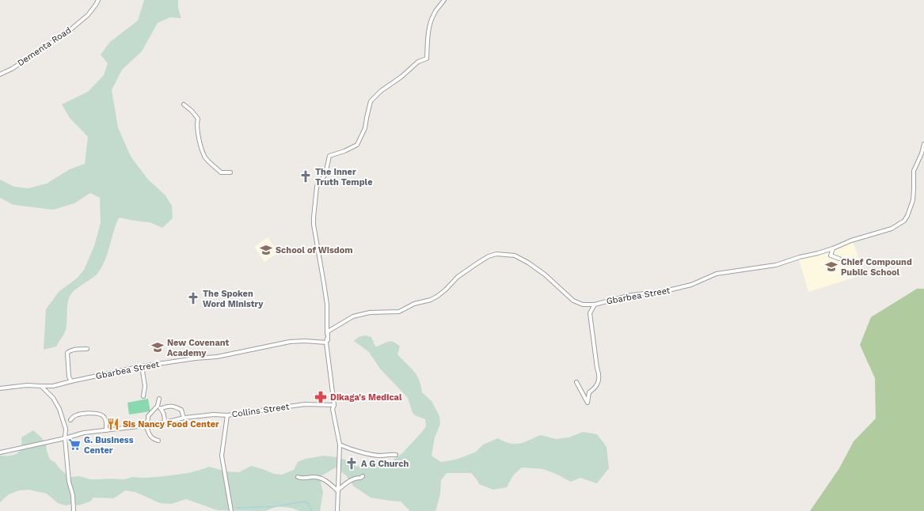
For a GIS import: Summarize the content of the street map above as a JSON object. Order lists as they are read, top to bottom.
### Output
{
  "streets": {
    "street": ["Dementa Road", "Gbarbea Street", "Collins Street"]
  },
  "places": {
    "church": ["The Inner Truth Temple", "The Spoken Word Ministry", "A G Church"],
    "school or university": ["School of Wisdom", "Chief Compound Public School", "New Covenant Academy"],
    "pharmacy": ["Dikaga's Medical"],
    "restaurant": ["Sis Nancy Food Center"],
    "supermarket": ["G. Business Center"]
  }
}
